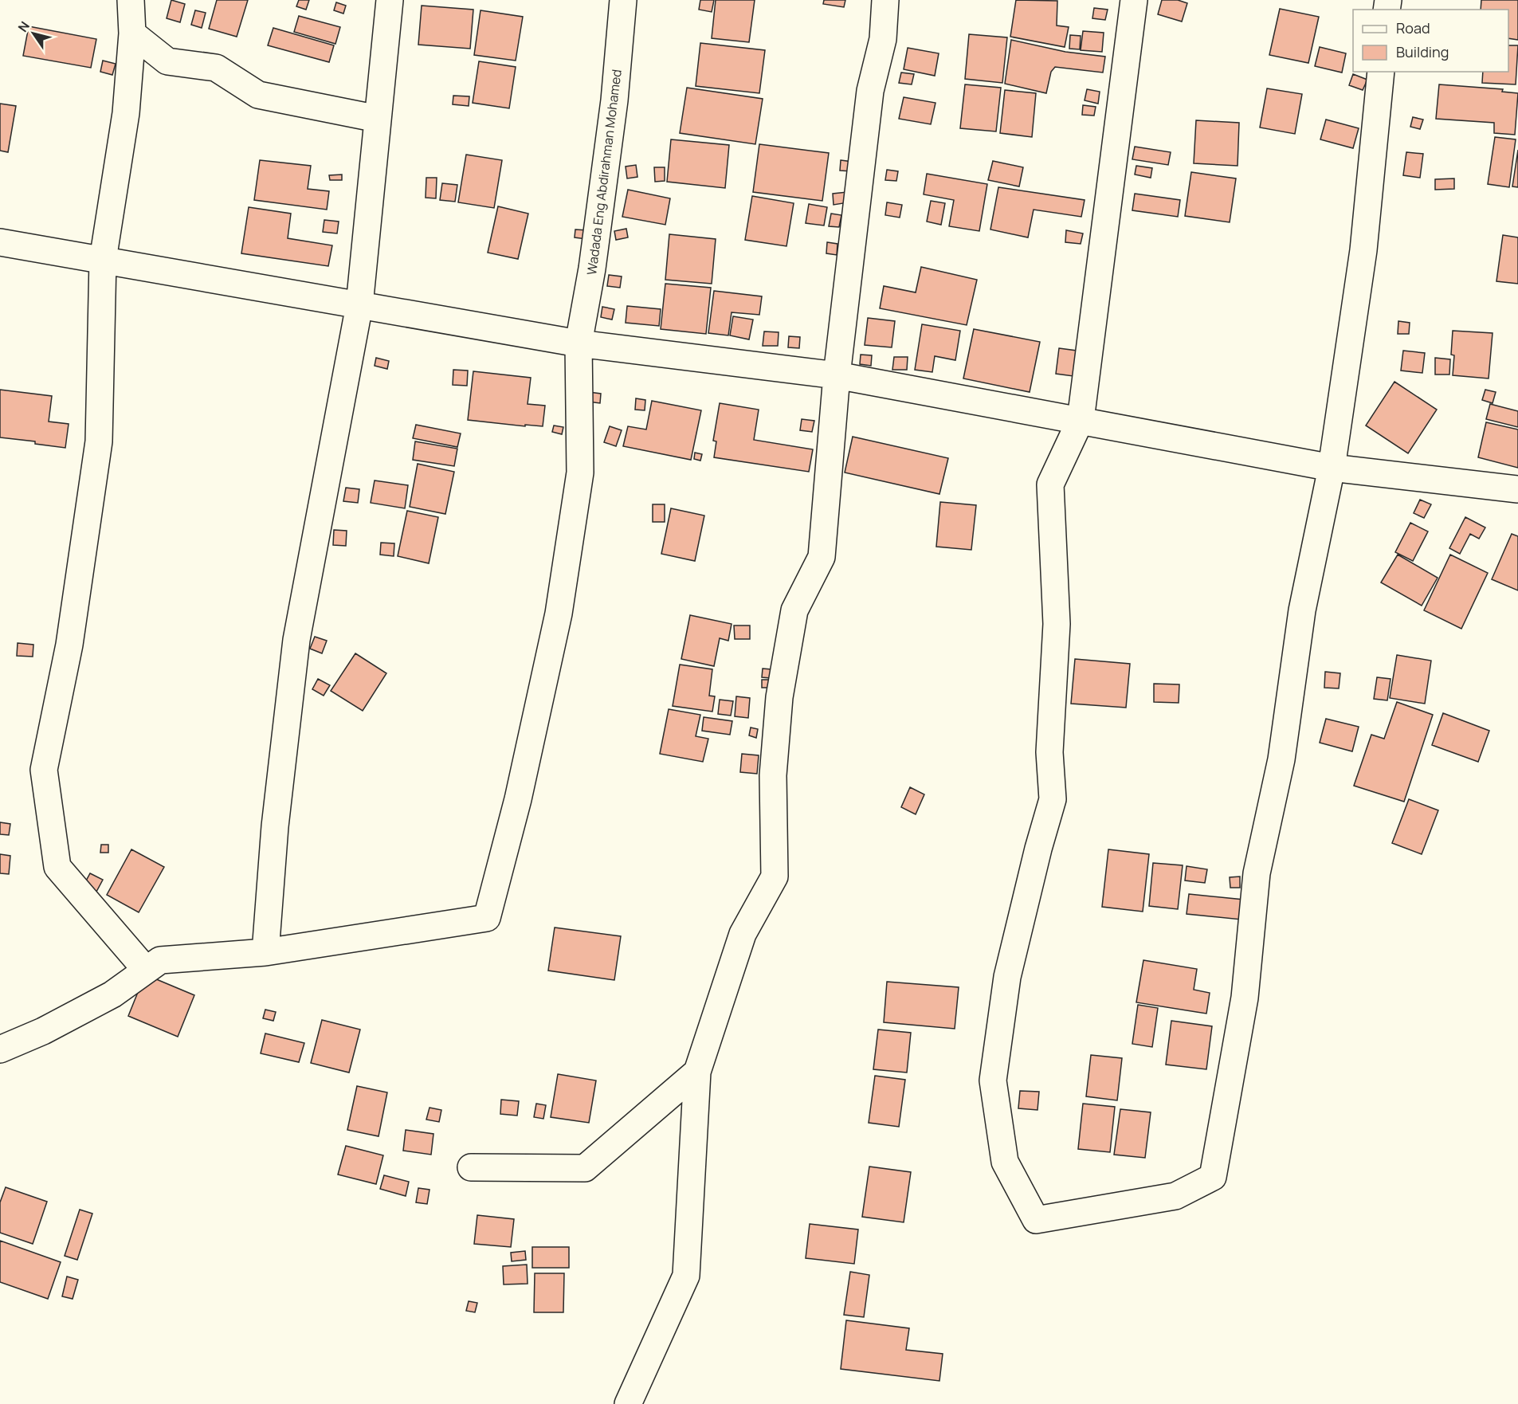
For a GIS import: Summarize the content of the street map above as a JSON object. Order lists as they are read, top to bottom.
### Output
{
  "streets": {
    "street": ["Wadada Eng Abdirahman Mohamed"]
  },
  "legend": ["Road", "Building"],
  "north": "top left"
}
